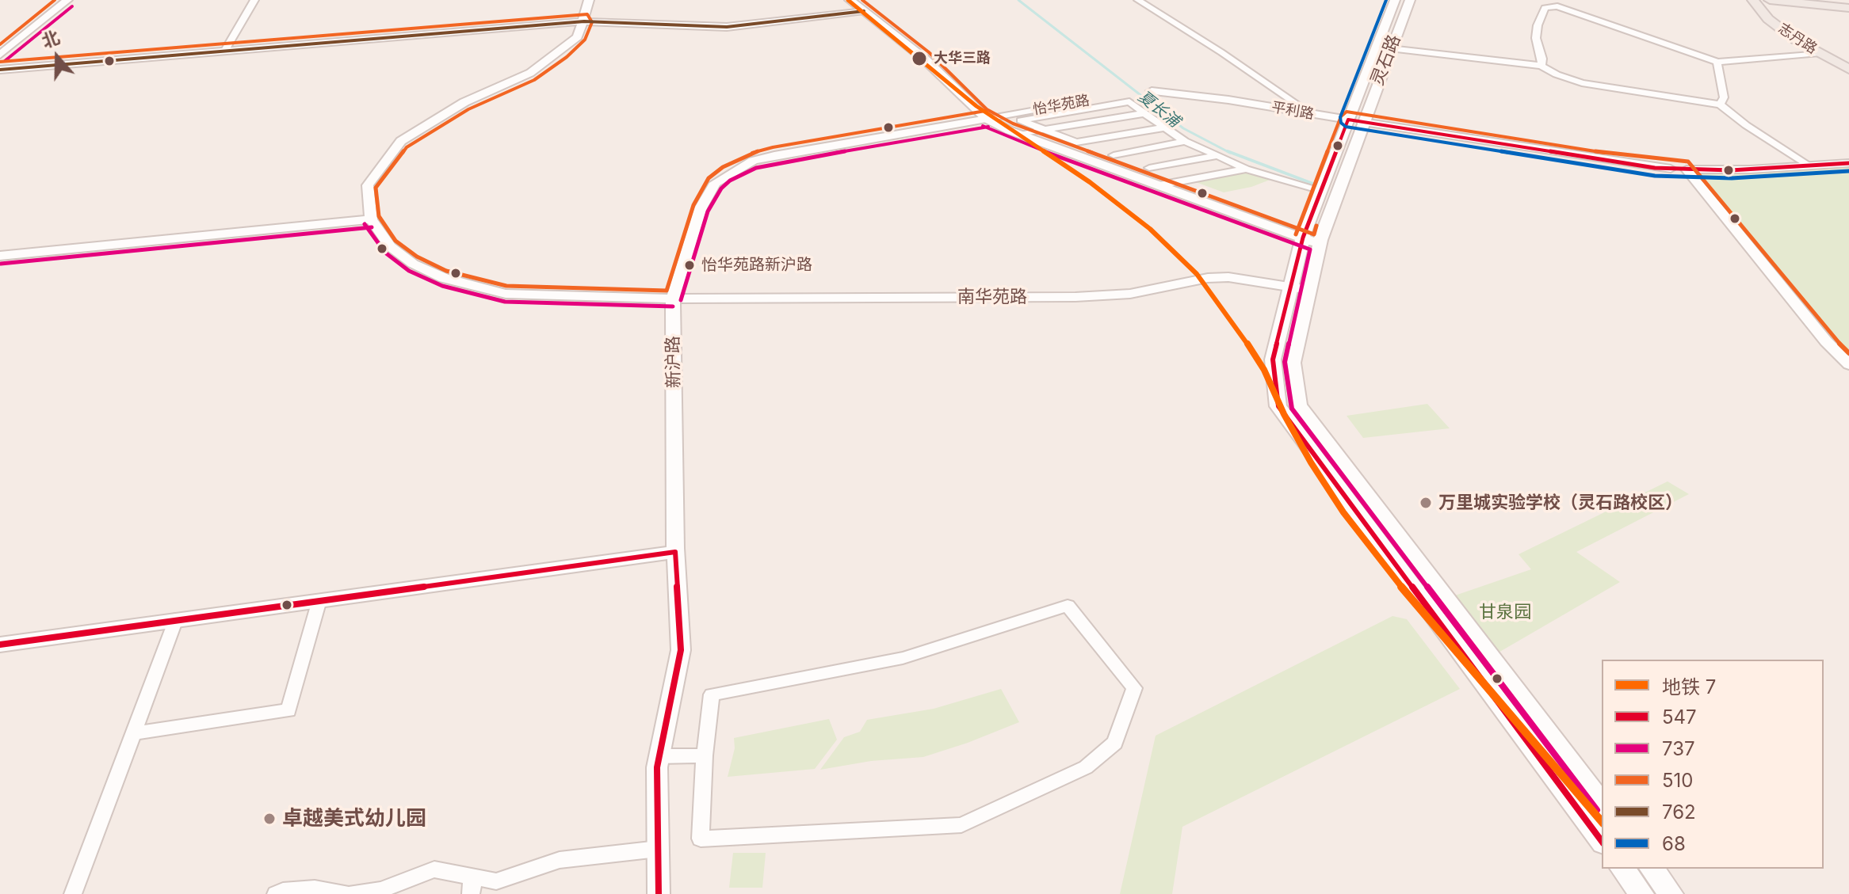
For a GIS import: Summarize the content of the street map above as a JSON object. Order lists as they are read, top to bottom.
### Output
{
  "streets": {
    "main road": ["志丹路", "灵石路"],
    "street": [
      "怡华苑路",
      "平利路",
      "南华苑路",
      "新沪路"
    ]
  },
  "crossings": [
    ["灵石路", "平利路"],
    ["灵石路", "南华苑路"],
    ["怡华苑路", "南华苑路"],
    ["怡华苑路", "新沪路"],
    ["南华苑路", "新沪路"]
  ],
  "water": ["夏长浦"],
  "parks": ["甘泉园"],
  "places": [
    "大华三路",
    "怡华苑路新沪路",
    "万里城实验学校（灵石路校区）",
    "卓越美式幼儿园"
  ],
  "lines": [
    "metro line 7",
    "transit line 510",
    "transit line 68",
    "transit line 737",
    "transit line 762",
    "transit line 547"
  ],
  "legend": [
    "地铁 7",
    "547",
    "737",
    "510",
    "762",
    "68"
  ],
  "north": "top"
}
